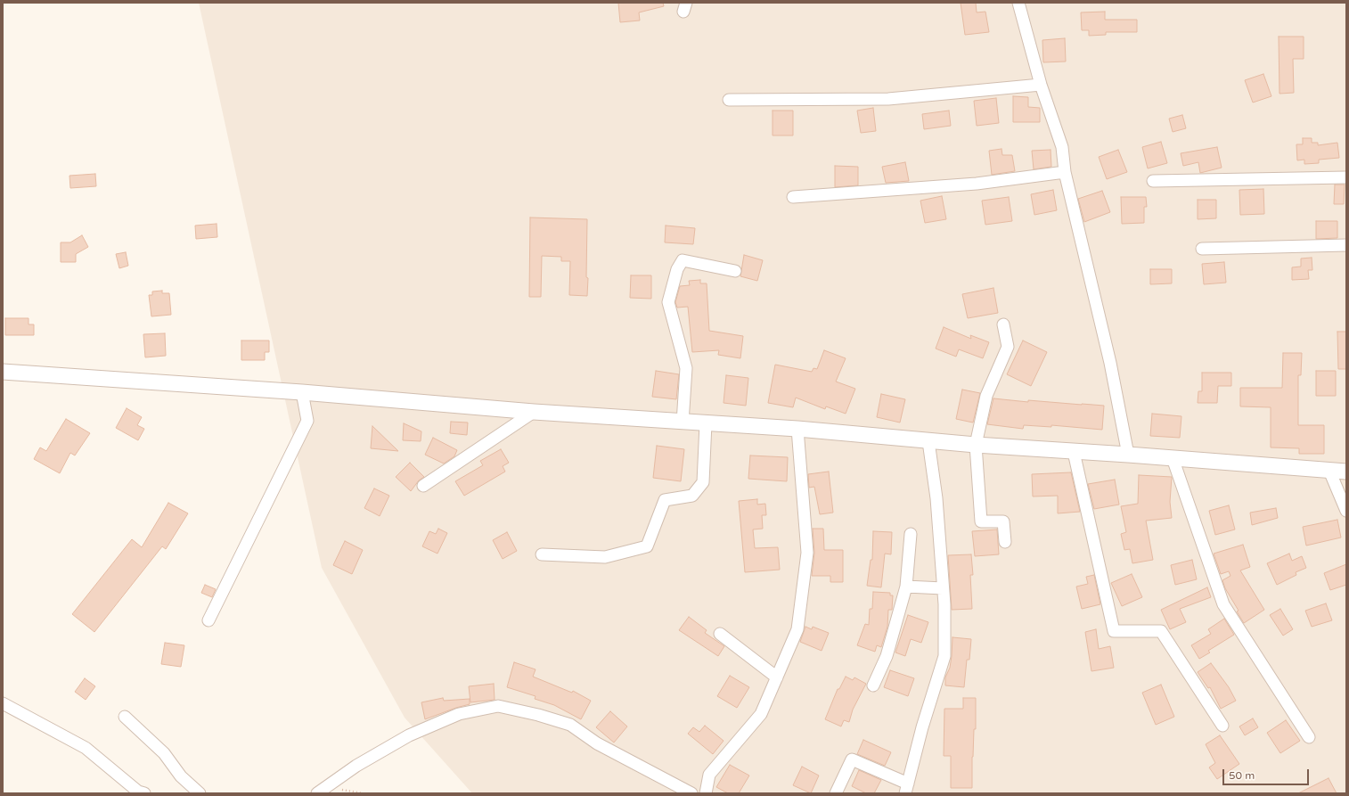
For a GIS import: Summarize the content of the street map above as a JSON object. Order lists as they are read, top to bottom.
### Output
{
  "scale_bar": "50 m"
}
